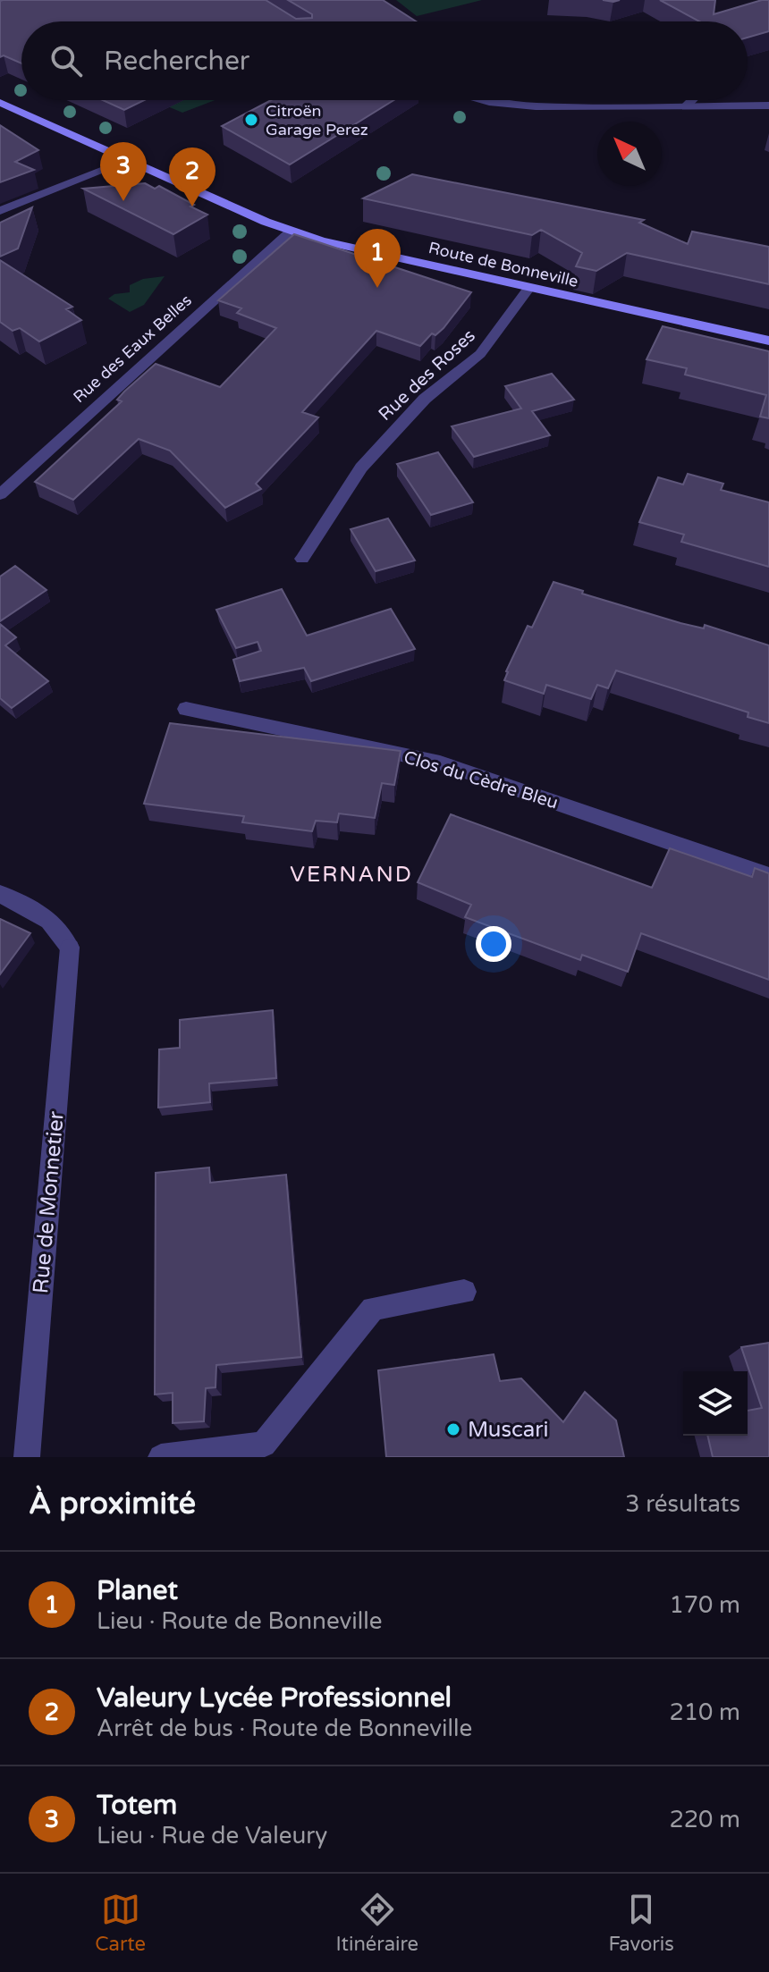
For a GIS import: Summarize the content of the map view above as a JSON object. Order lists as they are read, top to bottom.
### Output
{
  "streets": {
    "main road": ["Route de Bonneville"],
    "street": [
      "Rue des Eaux Belles",
      "Rue des Roses",
      "Clos du Cèdre Bleu",
      "Rue de Monnetier"
    ]
  },
  "crossings": [
    ["Route de Bonneville", "Rue des Eaux Belles"],
    ["Route de Bonneville", "Rue des Roses"]
  ],
  "districts": ["VERNAND"],
  "places": ["Citroën Garage Perez", "Muscari"],
  "north": "top left",
  "page": {
    "search": "Rechercher",
    "pins": ["3", "2", "1"],
    "heading": ["À proximité", "3 résultats"],
    "list": [
      {
        "mark": "1",
        "name": "Planet",
        "note": "Lieu · Route de Bonneville",
        "value": "170 m"
      },
      {
        "mark": "2",
        "name": "Valeury Lycée Professionnel",
        "note": "Arrêt de bus · Route de Bonneville",
        "value": "210 m"
      },
      {
        "mark": "3",
        "name": "Totem",
        "note": "Lieu · Rue de Valeury",
        "value": "220 m"
      }
    ],
    "nav": ["Carte", "Itinéraire", "Favoris"]
  }
}
